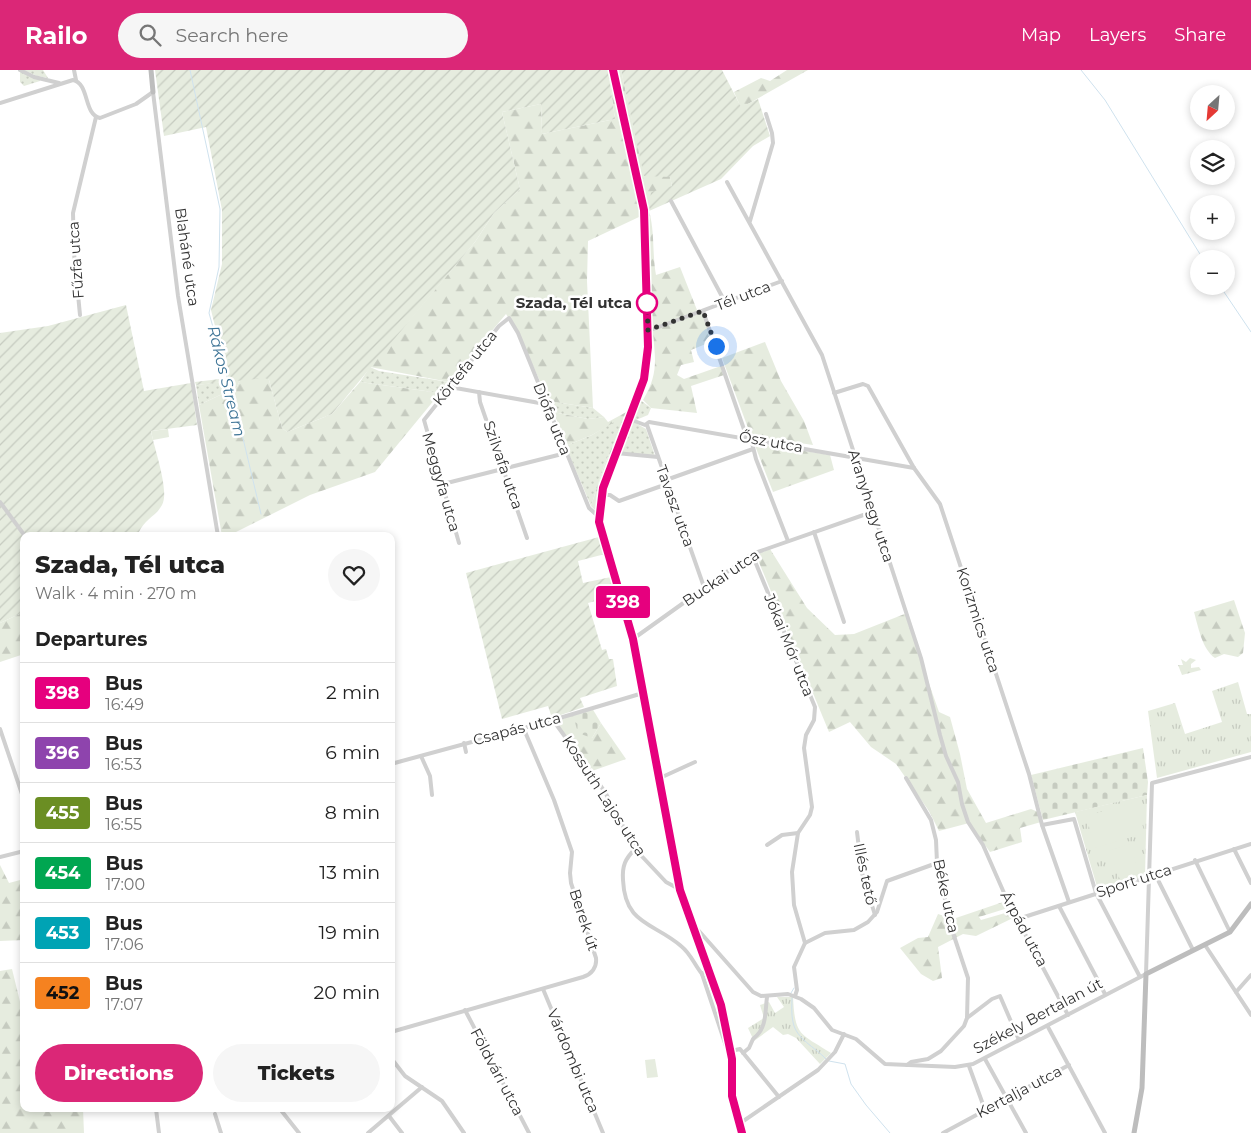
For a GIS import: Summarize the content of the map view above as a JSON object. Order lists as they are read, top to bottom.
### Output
{
  "streets": {
    "main road": ["Blaháné utca", "Székely Bertalan út"],
    "street": [
      "Fűzfa utca",
      "Tél utca",
      "Körtefa utca",
      "Diófa utca",
      "Ősz utca",
      "Szilvafa utca",
      "Meggyfa utca",
      "Tavasz utca",
      "Aranyhegy utca",
      "Buckai utca",
      "Korizmics utca",
      "Jókai Mór utca",
      "Csapás utca",
      "Kossuth Lajos utca",
      "Illés tető",
      "Sport utca",
      "Béke utca",
      "Berek út",
      "Árpád utca",
      "Várdombi utca",
      "Földvári utca",
      "Kertalja utca"
    ]
  },
  "crossings": [
    ["Tél utca", "Aranyhegy utca"],
    ["Körtefa utca", "Diófa utca"],
    ["Körtefa utca", "Meggyfa utca"],
    ["Ősz utca", "Tavasz utca"],
    ["Ősz utca", "Aranyhegy utca"],
    ["Ősz utca", "Korizmics utca"],
    ["Tavasz utca", "Buckai utca"],
    ["Aranyhegy utca", "Buckai utca"],
    ["Aranyhegy utca", "Korizmics utca"],
    ["Aranyhegy utca", "Árpád utca"],
    ["Buckai utca", "Jókai Mór utca"],
    ["Korizmics utca", "Sport utca"],
    ["Csapás utca", "Kossuth Lajos utca"],
    ["Csapás utca", "Berek út"],
    ["Sport utca", "Árpád utca"],
    ["Berek út", "Várdombi utca"],
    ["Berek út", "Földvári utca"],
    ["Árpád utca", "Székely Bertalan út"]
  ],
  "water": ["Rákos Stream"],
  "places": ["Szada, Tél utca"],
  "lines": ["bus line 398"],
  "north": "bottom left",
  "page": {
    "header": "Railo",
    "search": "Search here",
    "nav": ["Map", "Layers", "Share"],
    "on_map": "398",
    "map_buttons": ["+", "−"],
    "heading": [
      ["Szada, Tél utca", "Walk · 4 min · 270 m"],
      "Departures"
    ],
    "list": [
      {
        "mark": "398",
        "name": "Bus",
        "note": "16:49",
        "value": "2 min"
      },
      {
        "mark": "396",
        "name": "Bus",
        "note": "16:53",
        "value": "6 min"
      },
      {
        "mark": "455",
        "name": "Bus",
        "note": "16:55",
        "value": "8 min"
      },
      {
        "mark": "454",
        "name": "Bus",
        "note": "17:00",
        "value": "13 min"
      },
      {
        "mark": "453",
        "name": "Bus",
        "note": "17:06",
        "value": "19 min"
      },
      {
        "mark": "452",
        "name": "Bus",
        "note": "17:07",
        "value": "20 min"
      }
    ],
    "buttons": ["Directions", "Tickets"]
  }
}
